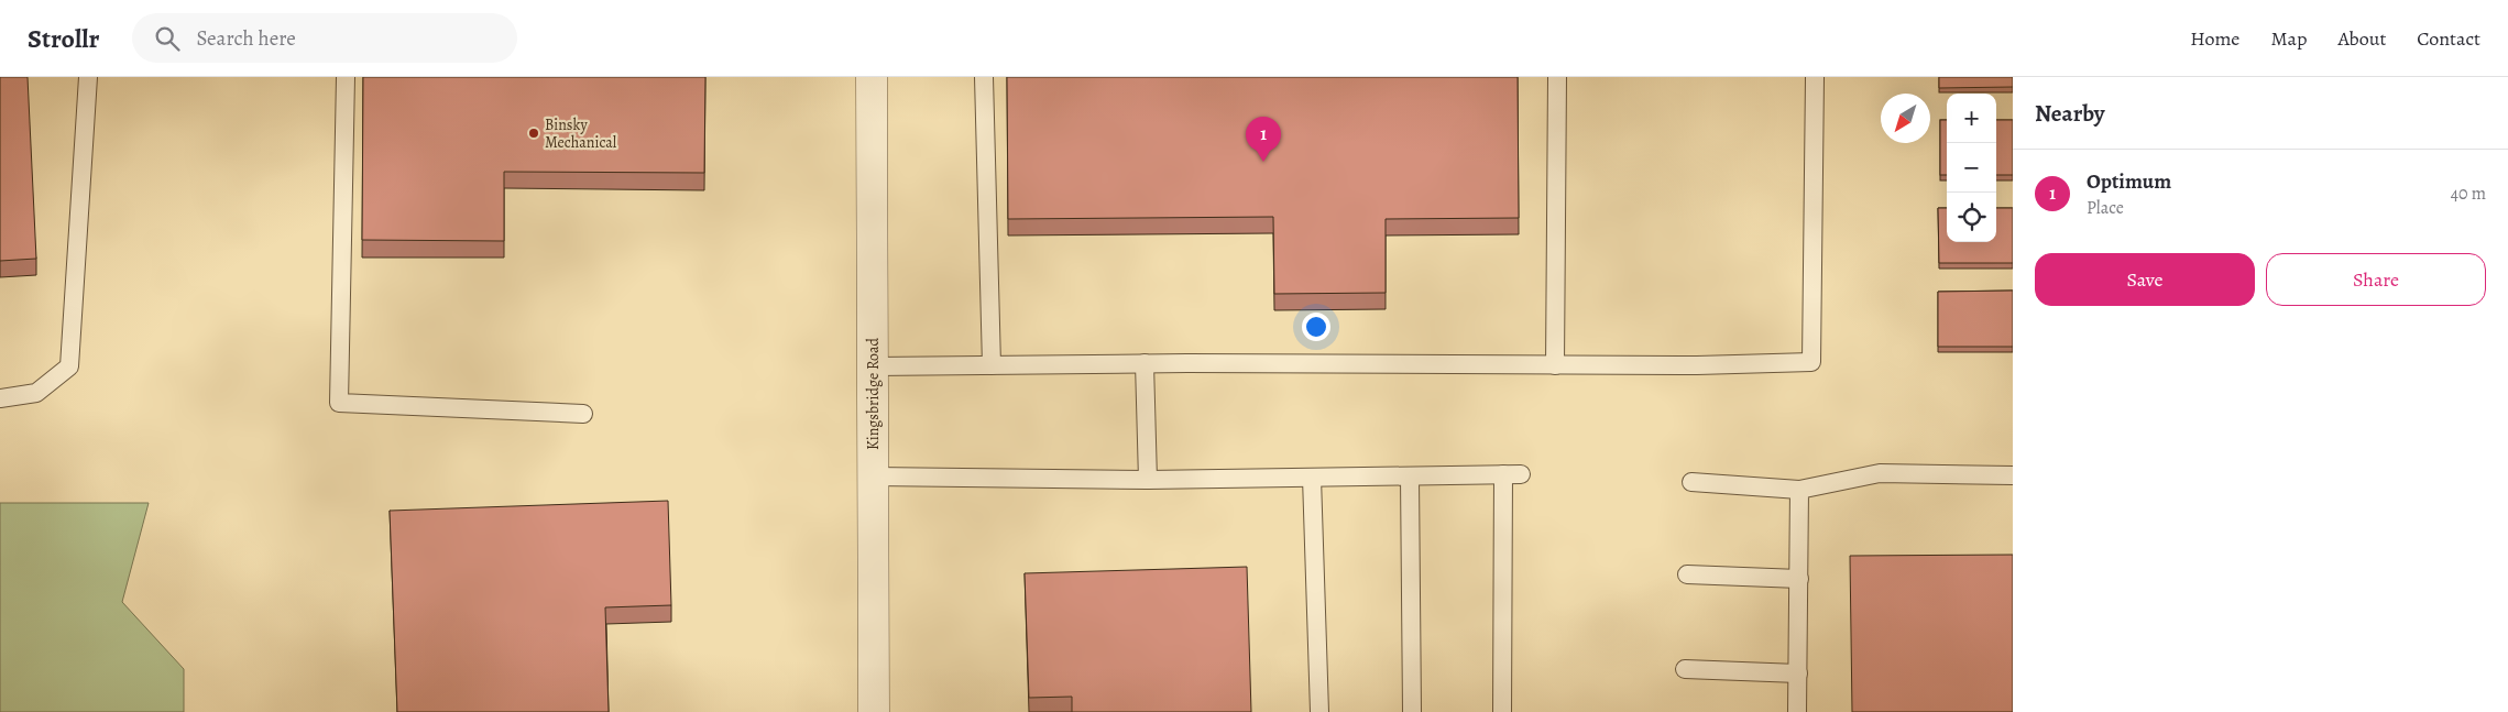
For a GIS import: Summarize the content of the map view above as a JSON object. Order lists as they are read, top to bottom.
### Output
{
  "streets": {
    "street": ["Kingsbridge Road"]
  },
  "places": ["Binsky Mechanical"],
  "north": "bottom left",
  "page": {
    "header": "Strollr",
    "search": "Search here",
    "nav": [
      "Home",
      "Map",
      "About",
      "Contact"
    ],
    "heading": "Nearby",
    "map_buttons": ["+", "−"],
    "pins": "1",
    "list": [
      {
        "mark": "1",
        "name": "Optimum",
        "note": "Place",
        "value": "40 m"
      }
    ],
    "buttons": ["Save", "Share"]
  }
}
